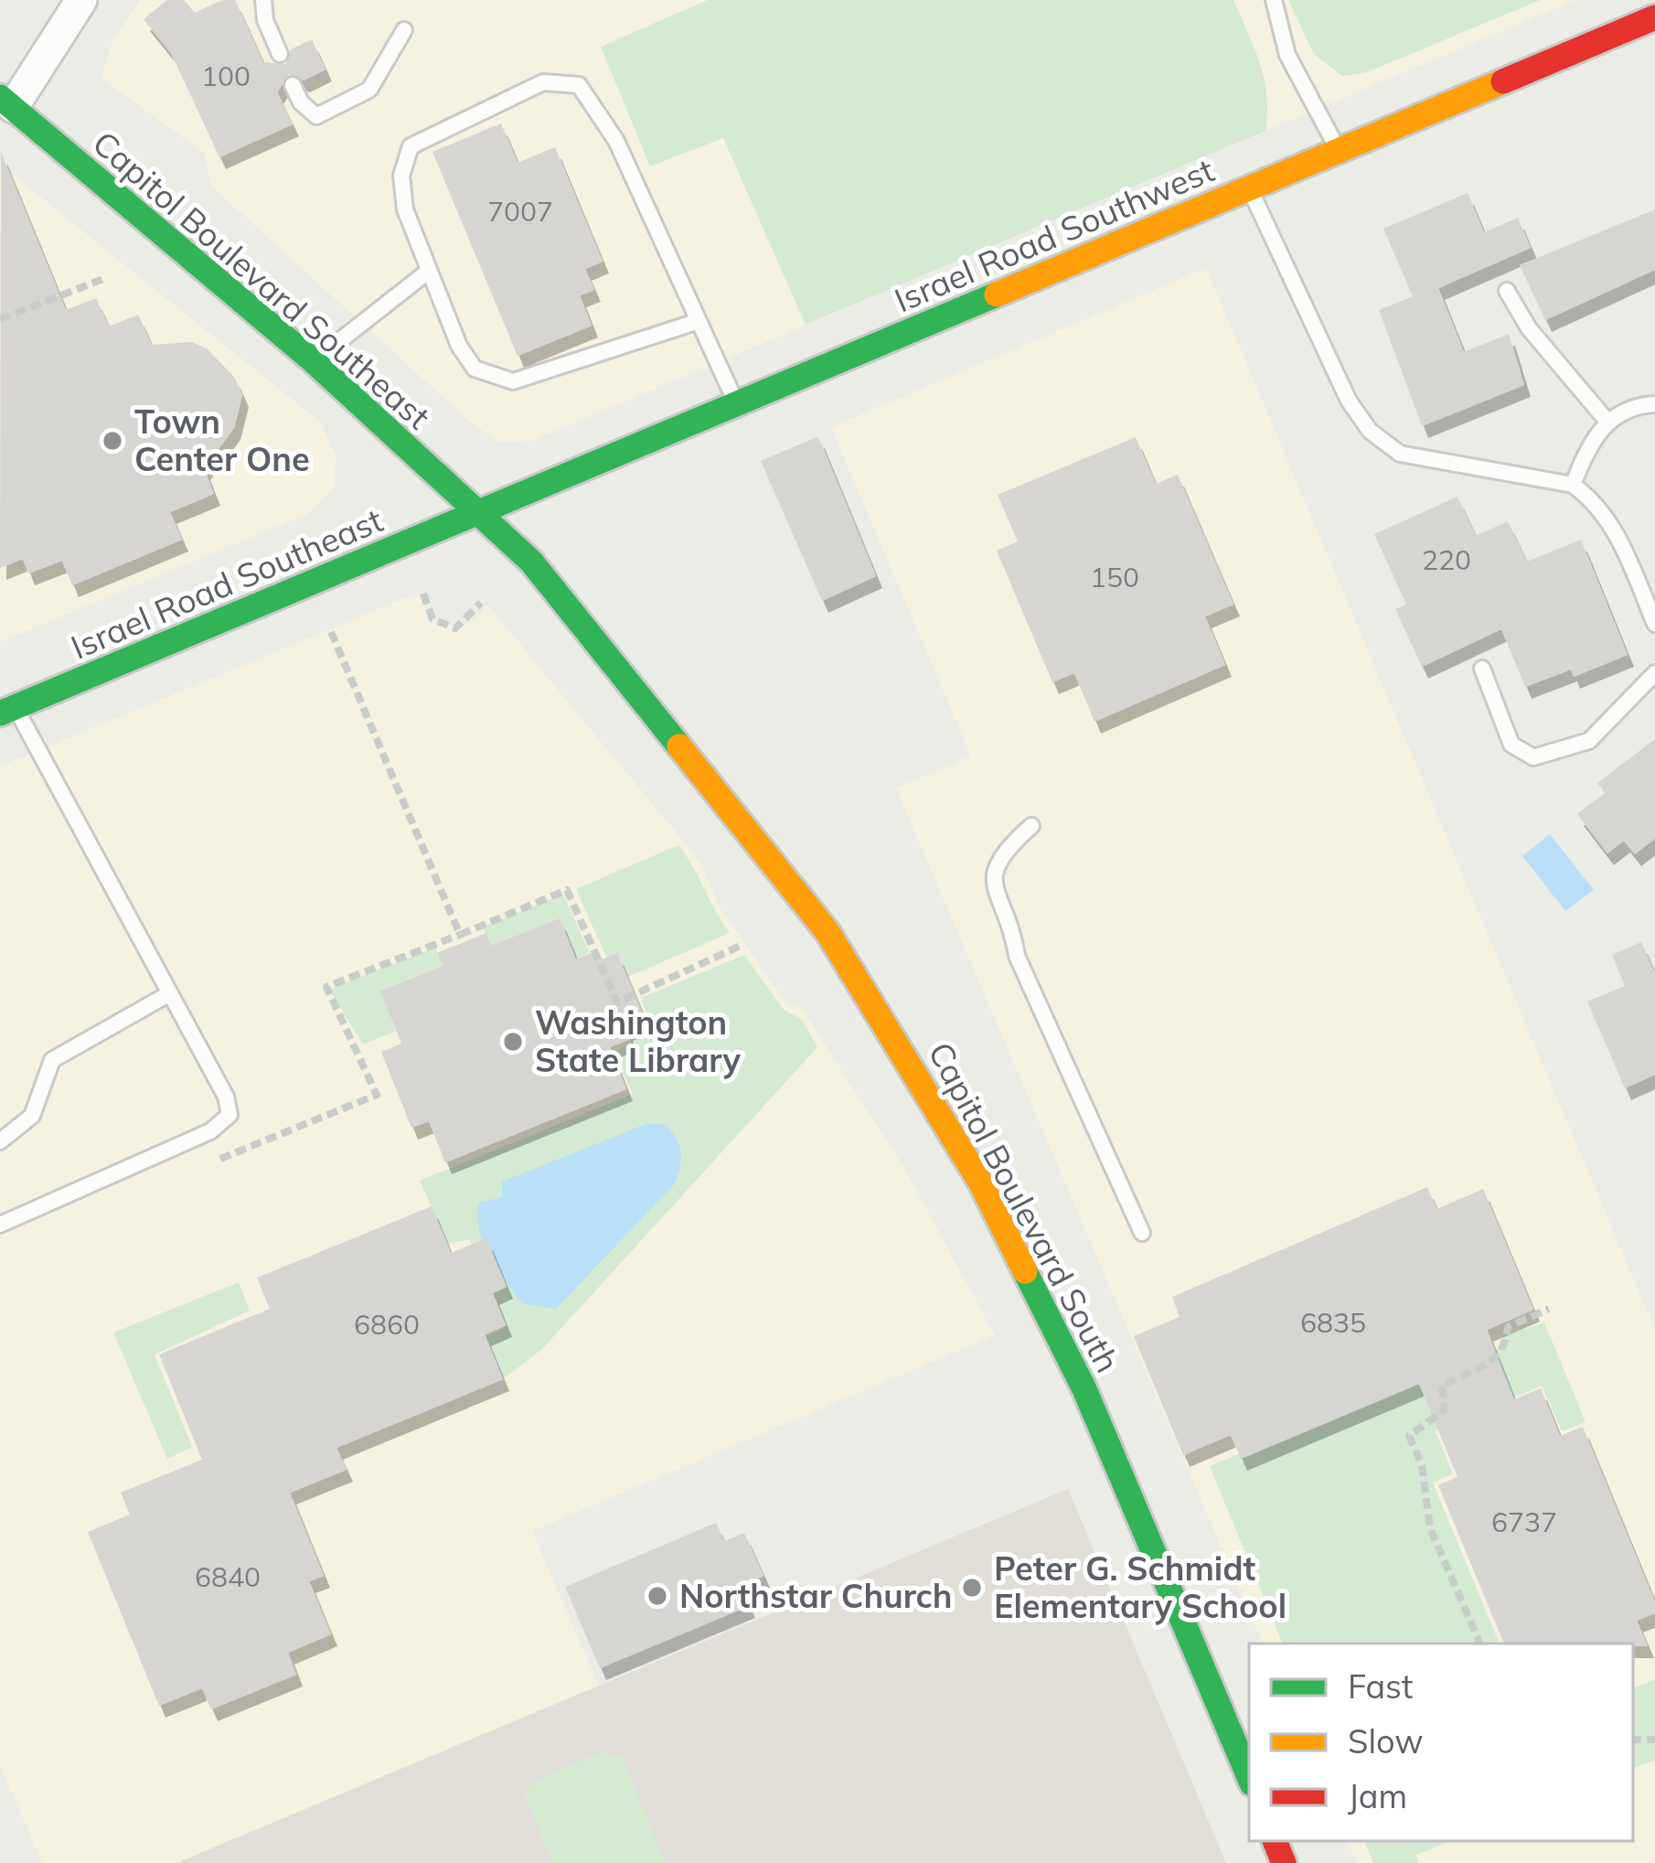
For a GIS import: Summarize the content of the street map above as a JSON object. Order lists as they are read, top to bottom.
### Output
{
  "streets": {
    "main road": [
      "Israel Road Southwest",
      "Capitol Boulevard Southeast",
      "Israel Road Southeast",
      "Capitol Boulevard South"
    ]
  },
  "crossings": [
    ["Israel Road Southwest", "Capitol Boulevard Southeast"],
    ["Israel Road Southwest", "Israel Road Southeast"],
    ["Israel Road Southwest", "Capitol Boulevard South"],
    ["Capitol Boulevard Southeast", "Israel Road Southeast"],
    ["Capitol Boulevard Southeast", "Capitol Boulevard South"],
    ["Israel Road Southeast", "Capitol Boulevard South"]
  ],
  "places": [
    "Town Center One",
    "Washington State Library",
    "Peter G. Schmidt Elementary School",
    "Northstar Church"
  ],
  "house_numbers": [
    "100",
    "7007",
    "220",
    "150",
    "6835",
    "6860",
    "6737",
    "6840"
  ],
  "legend": ["Fast", "Slow", "Jam"]
}
